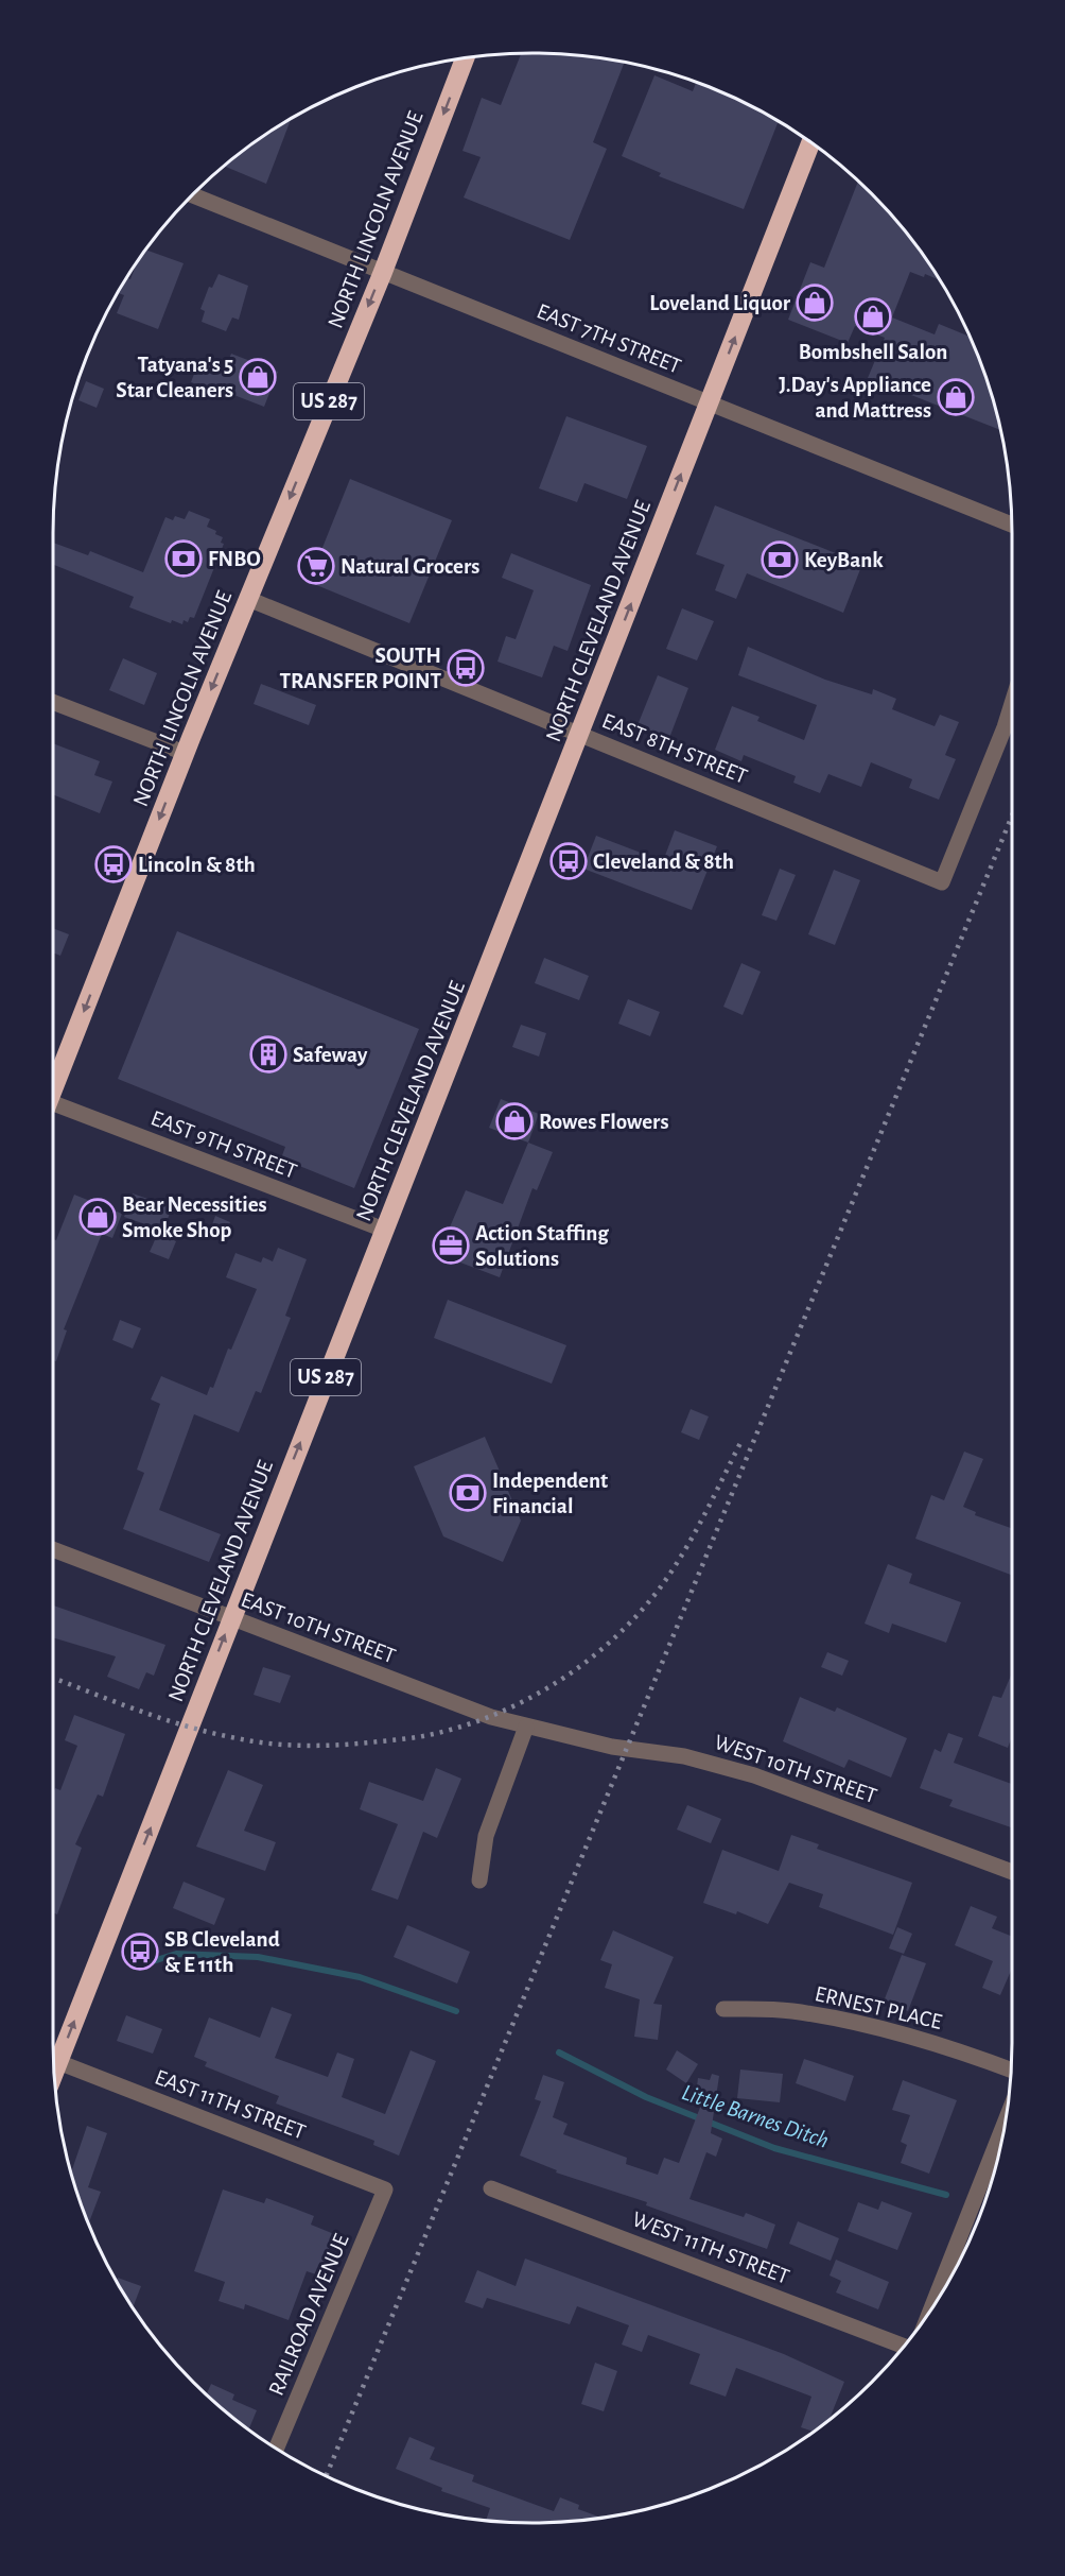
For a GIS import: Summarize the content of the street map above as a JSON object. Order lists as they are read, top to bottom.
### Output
{
  "streets": {
    "highway": ["NORTH LINCOLN AVENUE", "US 287", "NORTH CLEVELAND AVENUE"],
    "street": [
      "EAST 7TH STREET",
      "EAST 8TH STREET",
      "EAST 9TH STREET",
      "EAST 10TH STREET",
      "WEST 10TH STREET",
      "ERNEST PLACE",
      "EAST 11TH STREET",
      "WEST 11TH STREET",
      "RAILROAD AVENUE"
    ]
  },
  "crossings": [
    ["NORTH LINCOLN AVENUE", "EAST 7TH STREET"],
    ["NORTH LINCOLN AVENUE", "EAST 8TH STREET"],
    ["EAST 7TH STREET", "NORTH CLEVELAND AVENUE"],
    ["NORTH CLEVELAND AVENUE", "EAST 8TH STREET"],
    ["NORTH CLEVELAND AVENUE", "EAST 9TH STREET"],
    ["NORTH CLEVELAND AVENUE", "EAST 10TH STREET"],
    ["NORTH CLEVELAND AVENUE", "EAST 11TH STREET"],
    ["EAST 10TH STREET", "WEST 10TH STREET"],
    ["EAST 11TH STREET", "RAILROAD AVENUE"]
  ],
  "one_way": ["NORTH LINCOLN AVENUE", "NORTH CLEVELAND AVENUE"],
  "water": ["Little Barnes Ditch"],
  "places": {
    "shop": [
      "Loveland Liquor",
      "Bombshell Salon",
      "Tatyana's 5 Star Cleaners",
      "J.Day's Appliance and Mattress",
      "Rowes Flowers",
      "Bear Necessities Smoke Shop"
    ],
    "bank": ["FNBO", "KeyBank", "Independent Financial"],
    "supermarket": ["Natural Grocers"],
    "bus stop": [
      "SOUTH TRANSFER POINT",
      "Cleveland & 8th",
      "Lincoln & 8th",
      "SB Cleveland & E 11th"
    ],
    "building": ["Safeway"],
    "office": ["Action Staffing Solutions"]
  }
}
